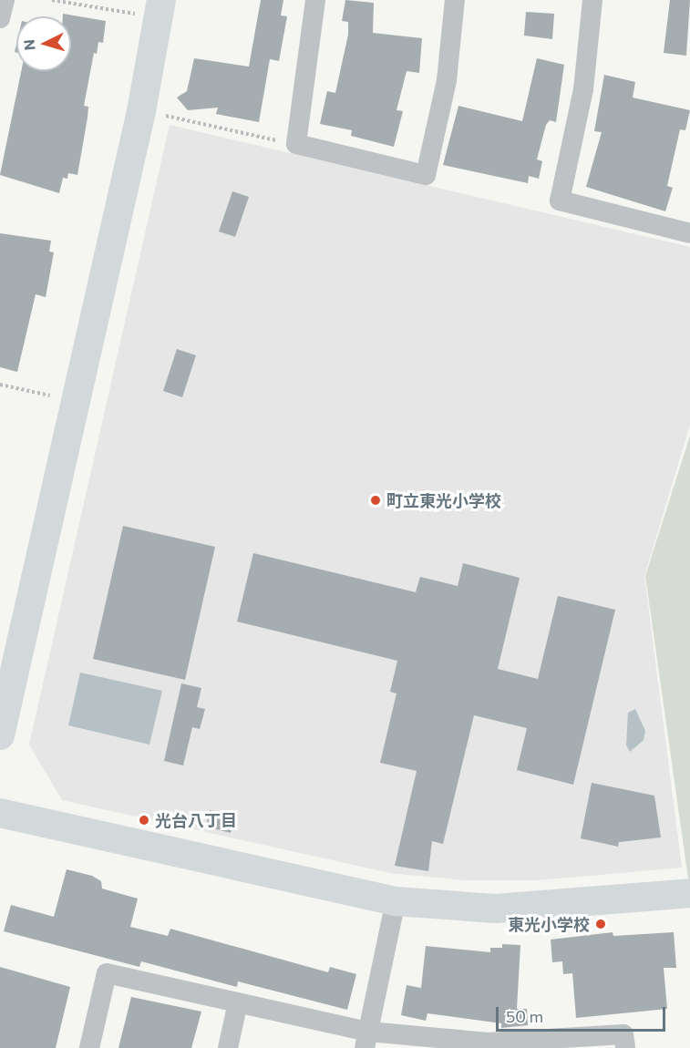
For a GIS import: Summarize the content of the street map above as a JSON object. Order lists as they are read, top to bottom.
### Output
{
  "places": ["町立東光小学校", "光台八丁目", "東光小学校"],
  "scale_bar": "50 m",
  "north": "left"
}
